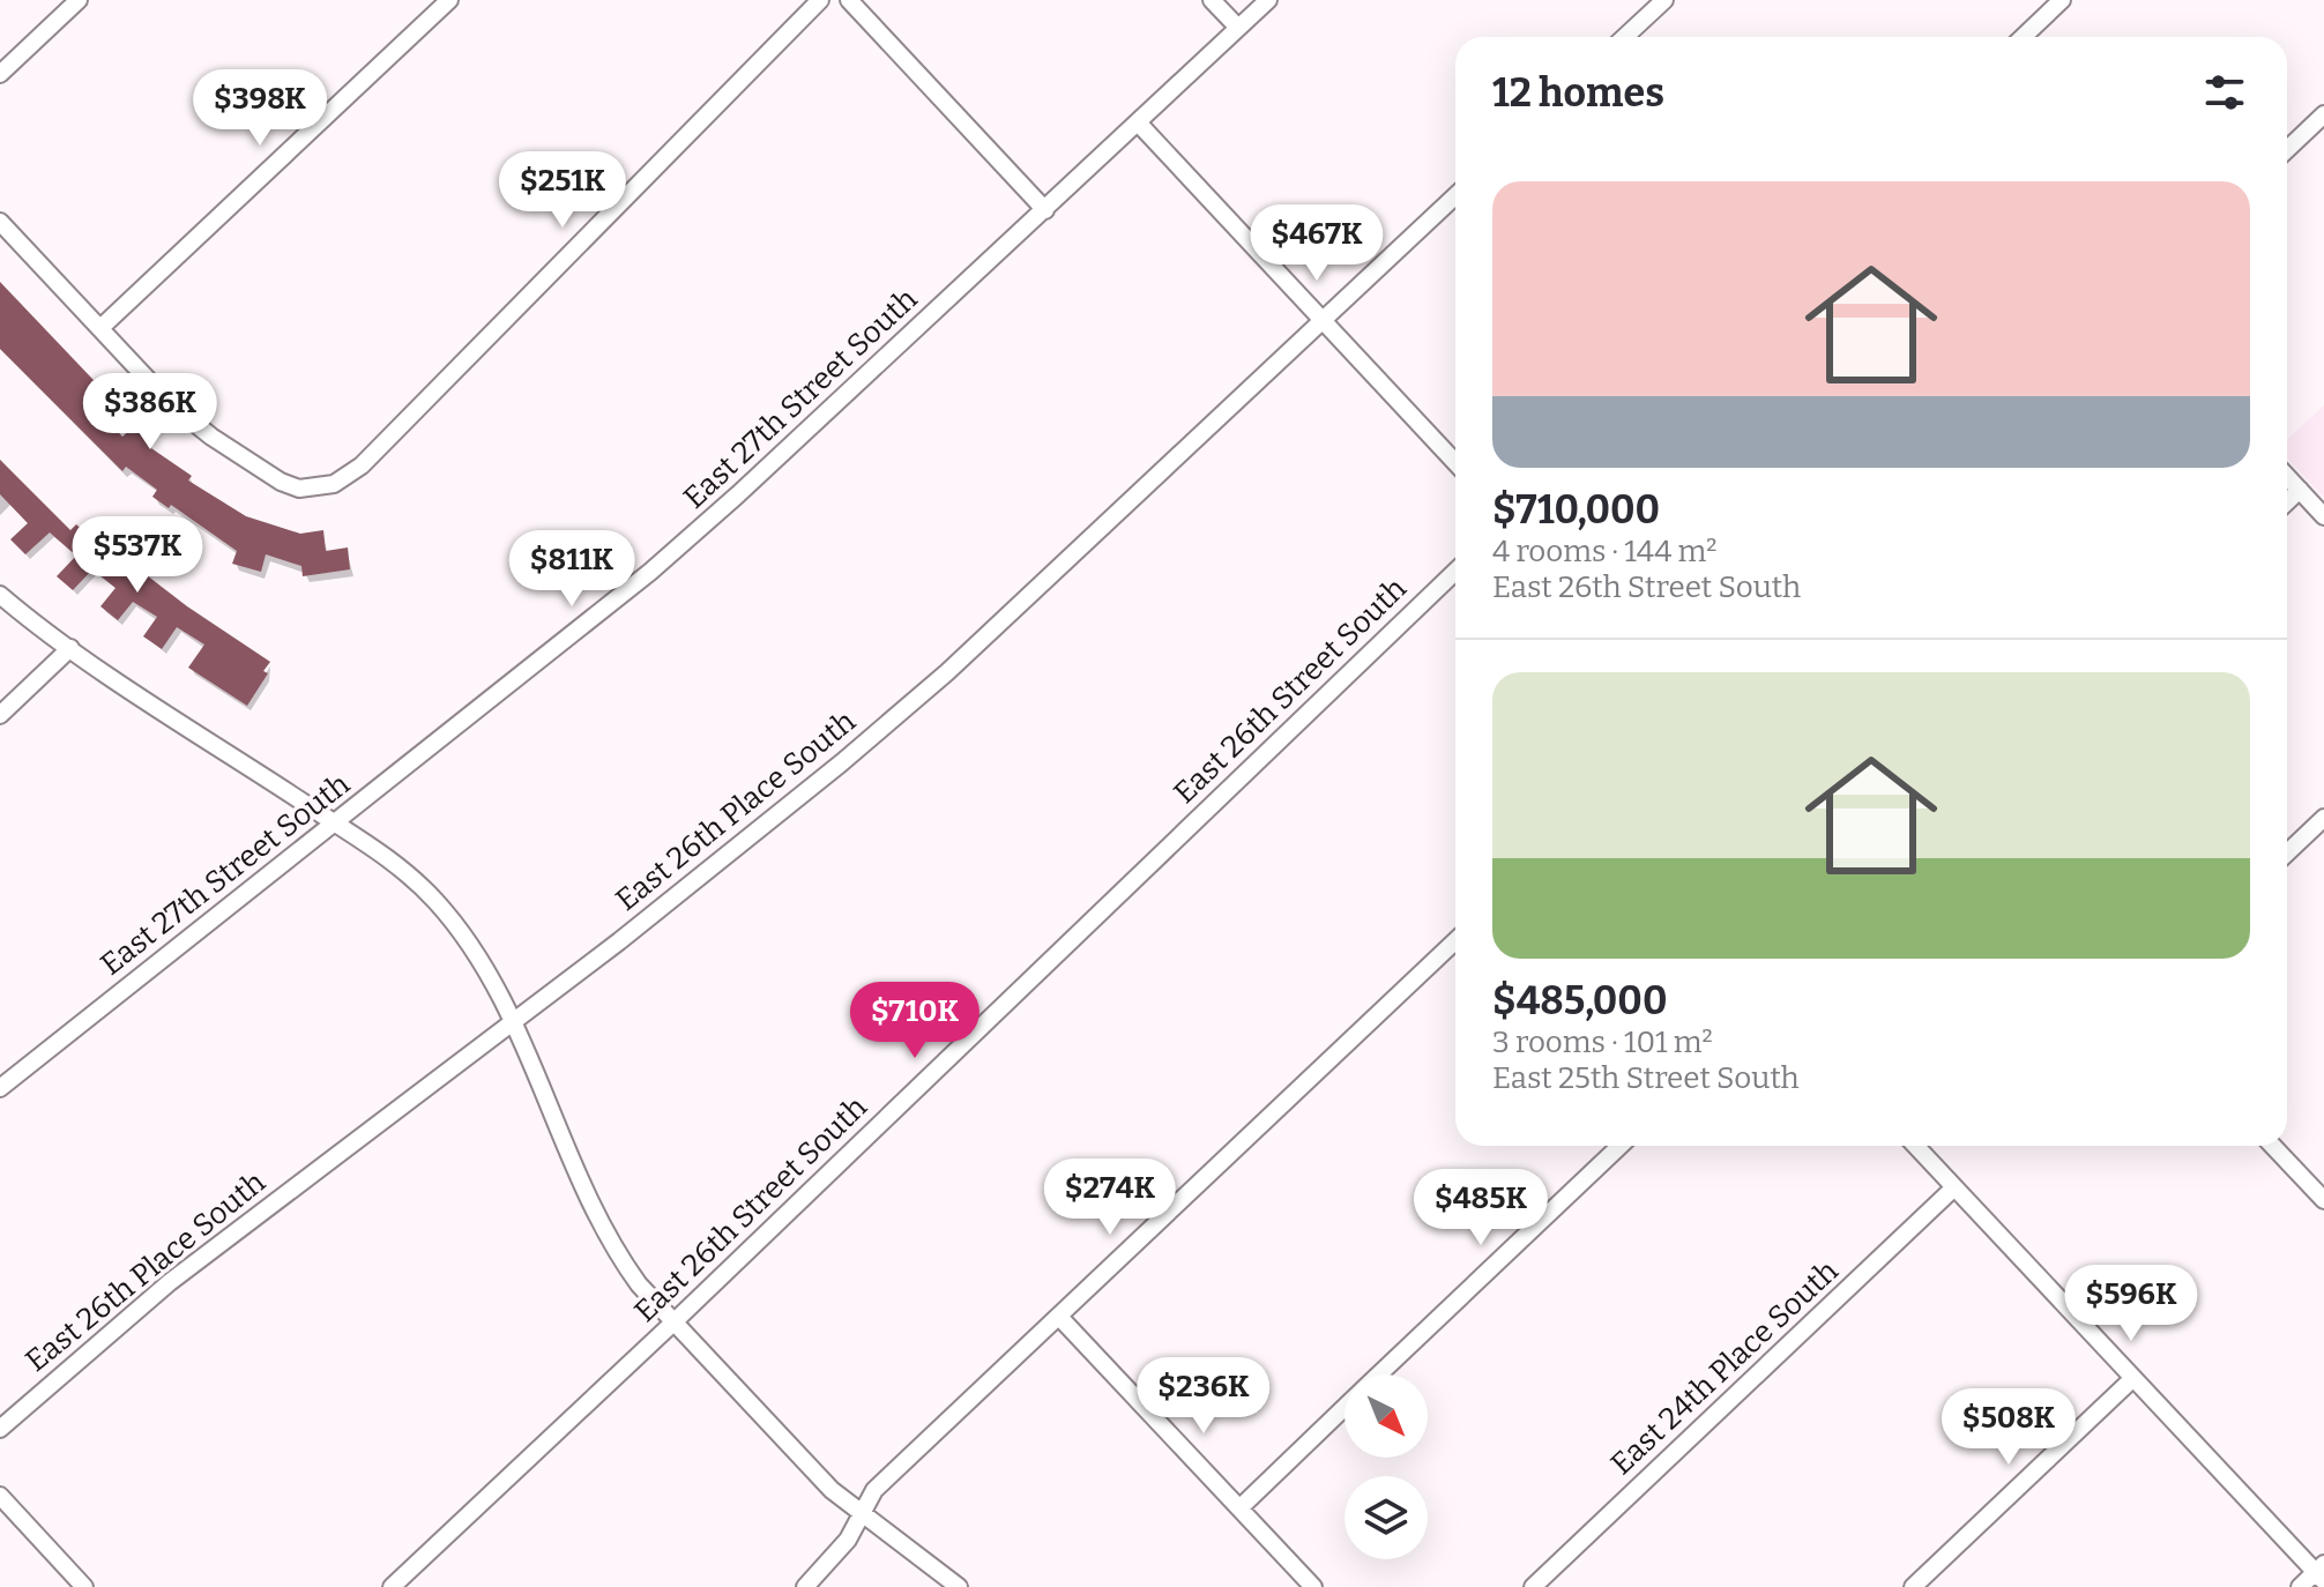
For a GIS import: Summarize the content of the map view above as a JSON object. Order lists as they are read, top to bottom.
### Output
{
  "streets": {
    "street": [
      "East 27th Street South",
      "East 26th Street South",
      "East 26th Place South",
      "East 24th Place South"
    ]
  },
  "north": "bottom right",
  "page": {
    "heading": "12 homes",
    "price": [
      "$398K",
      "$251K",
      "$467K",
      "$386K",
      "$537K",
      "$811K",
      "$710K",
      "$274K",
      "$485K",
      "$596K",
      "$236K",
      "$508K"
    ],
    "list": [
      {
        "name": "$710,000",
        "note": "4 rooms · 144 m² · East 26th Street South"
      },
      {
        "name": "$485,000",
        "note": "3 rooms · 101 m² · East 25th Street South"
      }
    ]
  }
}
